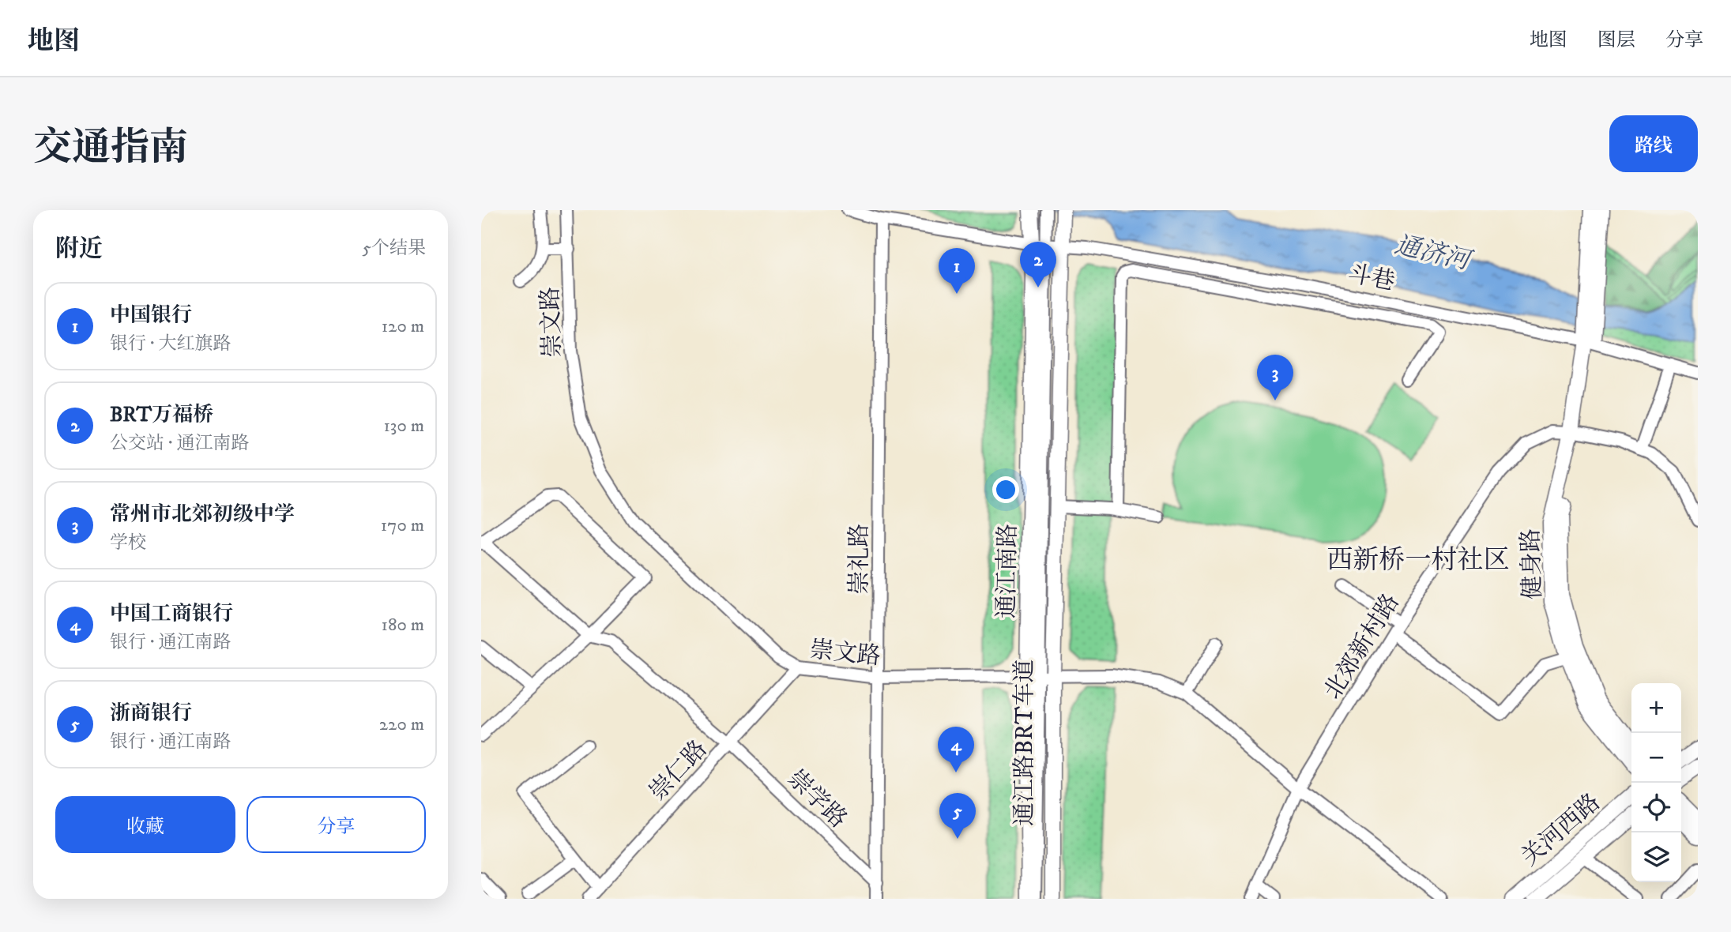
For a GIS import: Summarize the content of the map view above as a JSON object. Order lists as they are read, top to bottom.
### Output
{
  "streets": {
    "main road": ["健身路", "通江南路", "关河西路"],
    "street": [
      "斗巷",
      "崇文路",
      "崇礼路",
      "北郊新村路",
      "通江路BRT车道",
      "崇仁路",
      "崇学路"
    ]
  },
  "crossings": [
    ["斗巷", "崇礼路"],
    ["斗巷", "健身路"],
    ["斗巷", "通江南路"],
    ["崇文路", "崇礼路"],
    ["崇文路", "通江南路"],
    ["崇文路", "北郊新村路"],
    ["崇文路", "通江路BRT车道"],
    ["崇文路", "崇仁路"],
    ["崇礼路", "崇学路"],
    ["健身路", "北郊新村路"],
    ["通江南路", "通江路BRT车道"],
    ["崇仁路", "崇学路"]
  ],
  "districts": ["西新桥一村社区"],
  "water": ["通济河"],
  "page": {
    "header": "地图",
    "nav": ["地图", "图层", "分享"],
    "title": "交通指南",
    "buttons": [
      "路线",
      ["收藏", "分享"]
    ],
    "heading": ["附近", "5个结果"],
    "pins": [
      "2",
      "1",
      "3",
      "4",
      "5"
    ],
    "list": [
      {
        "mark": "1",
        "name": "中国银行",
        "note": "银行 · 大红旗路",
        "value": "120 m"
      },
      {
        "mark": "2",
        "name": "BRT万福桥",
        "note": "公交站 · 通江南路",
        "value": "130 m"
      },
      {
        "mark": "3",
        "name": "常州市北郊初级中学",
        "note": "学校",
        "value": "170 m"
      },
      {
        "mark": "4",
        "name": "中国工商银行",
        "note": "银行 · 通江南路",
        "value": "180 m"
      },
      {
        "mark": "5",
        "name": "浙商银行",
        "note": "银行 · 通江南路",
        "value": "220 m"
      }
    ],
    "map_buttons": ["+", "−"]
  }
}
